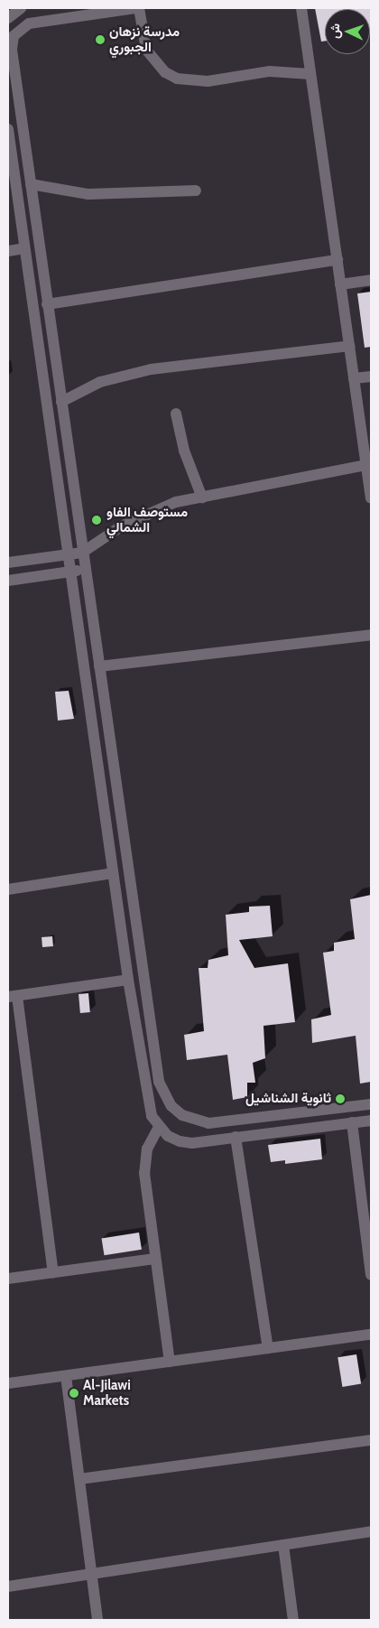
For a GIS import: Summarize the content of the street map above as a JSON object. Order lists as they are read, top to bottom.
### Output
{
  "places": [
    "مدرسة نزهان الجبوري",
    "مستوصف الفاو الشمالي",
    "ثانوية الشناشيل",
    "Al-Jilawi Markets"
  ],
  "north": "left"
}
